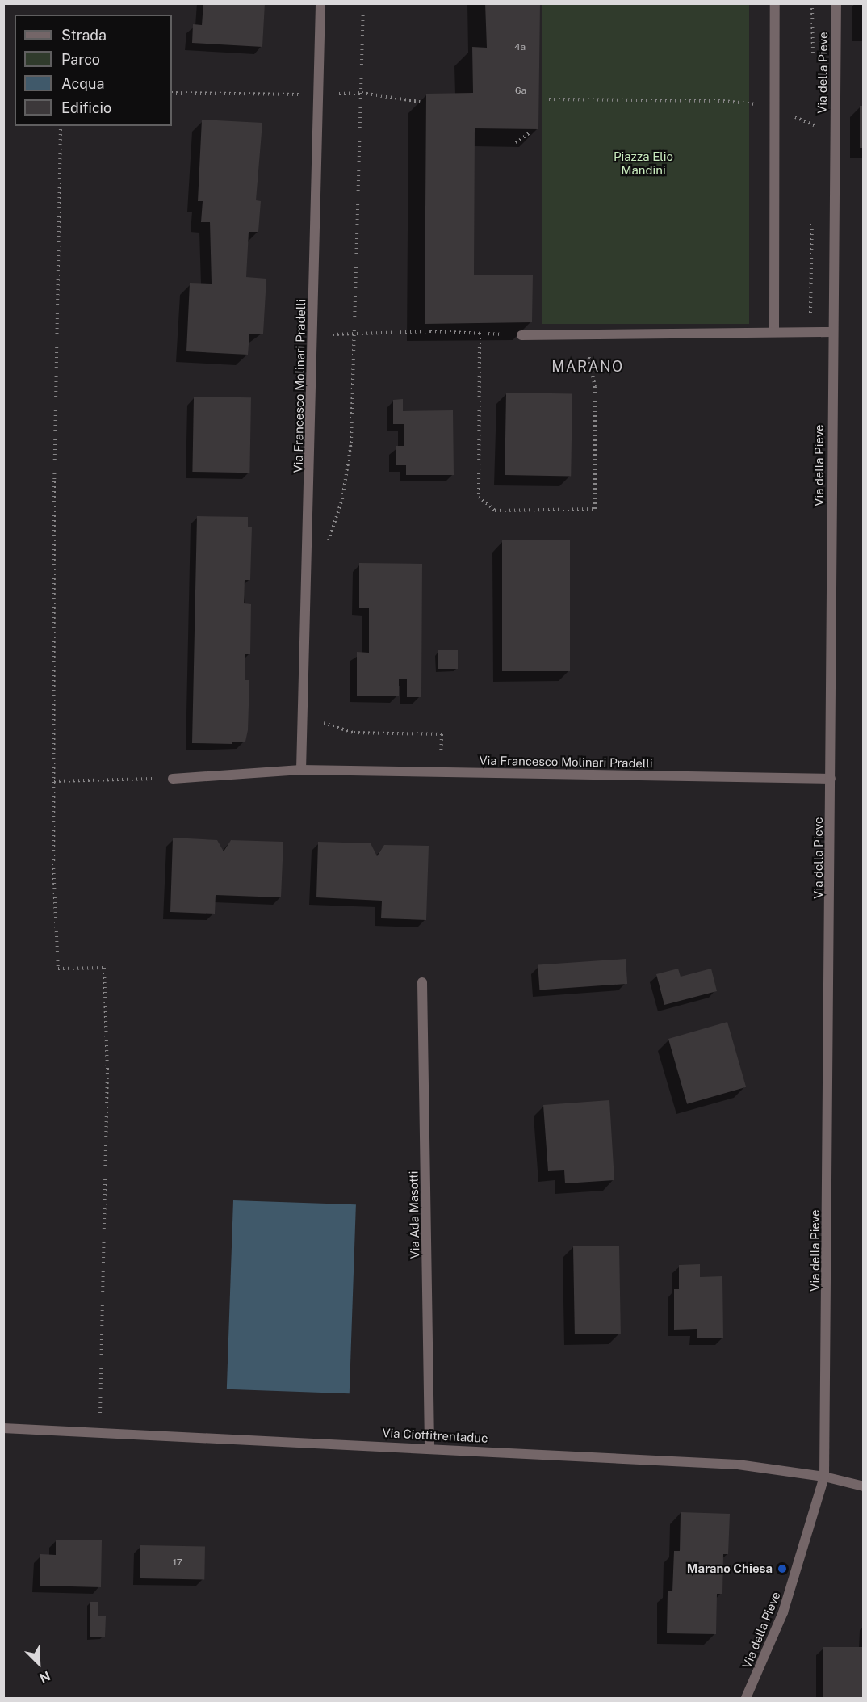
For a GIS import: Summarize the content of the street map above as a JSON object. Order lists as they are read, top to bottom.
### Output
{
  "streets": {
    "street": [
      "Via della Pieve",
      "Via Francesco Molinari Pradelli",
      "Via Ada Masotti",
      "Via Ciottitrentadue"
    ]
  },
  "crossings": [
    ["Via della Pieve", "Via Francesco Molinari Pradelli"],
    ["Via della Pieve", "Via Ciottitrentadue"],
    ["Via Ada Masotti", "Via Ciottitrentadue"]
  ],
  "districts": ["MARANO"],
  "parks": ["Piazza Elio Mandini"],
  "places": ["Marano Chiesa"],
  "house_numbers": ["4a", "6a", "17"],
  "legend": [
    "Strada",
    "Parco",
    "Acqua",
    "Edificio"
  ],
  "north": "bottom right"
}
